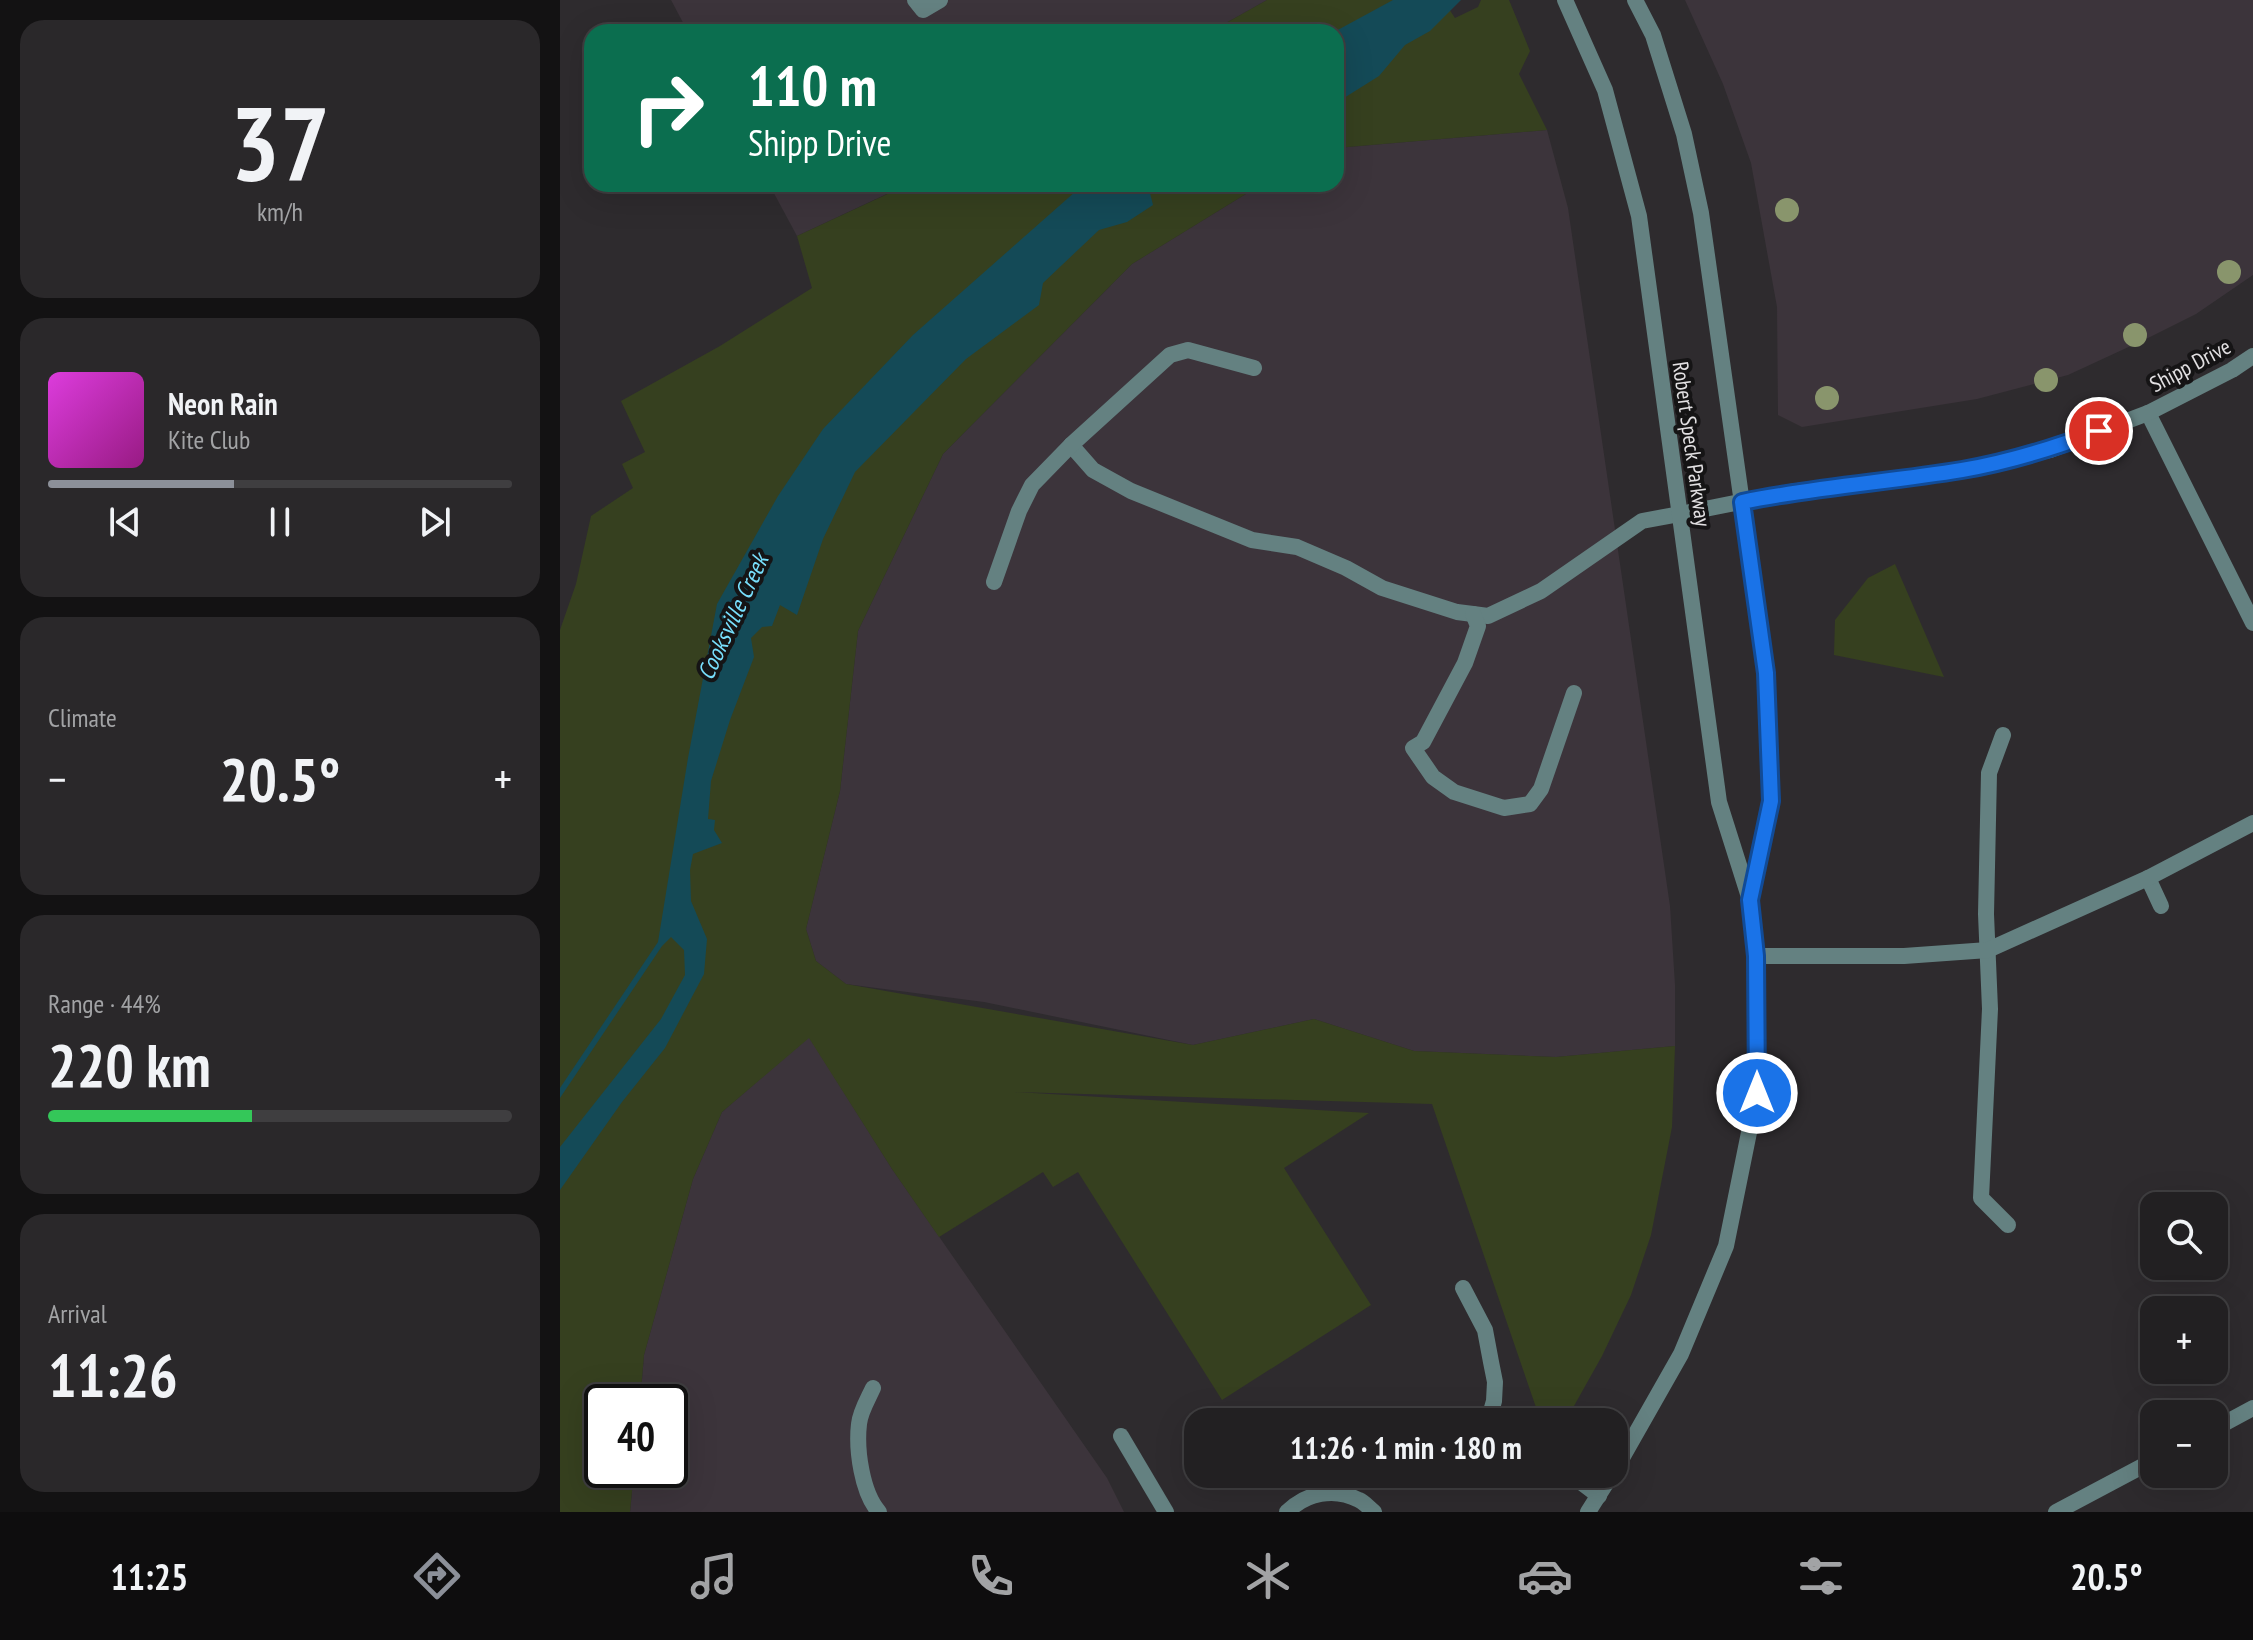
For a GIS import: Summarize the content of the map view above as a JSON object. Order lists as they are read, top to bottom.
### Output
{
  "streets": {
    "street": ["Shipp Drive", "Robert Speck Parkway"]
  },
  "crossings": [
    ["Shipp Drive", "Robert Speck Parkway"]
  ],
  "water": ["Cooksville Creek"],
  "page": {
    "tile": [
      ["37", "km/h"],
      "Climate",
      ["Range · 44%", "220 km"],
      ["Arrival", "11:26"]
    ],
    "turn": ["110 m", "Shipp Drive"],
    "song": ["Neon Rain", "Kite Club"],
    "heat": ["−", "20.5°", "+"],
    "map_buttons": ["+", "−"],
    "limit": "40",
    "trip": "11:26 · 1 min · 180 m",
    "tabs": ["11:25", "20.5°"]
  }
}
